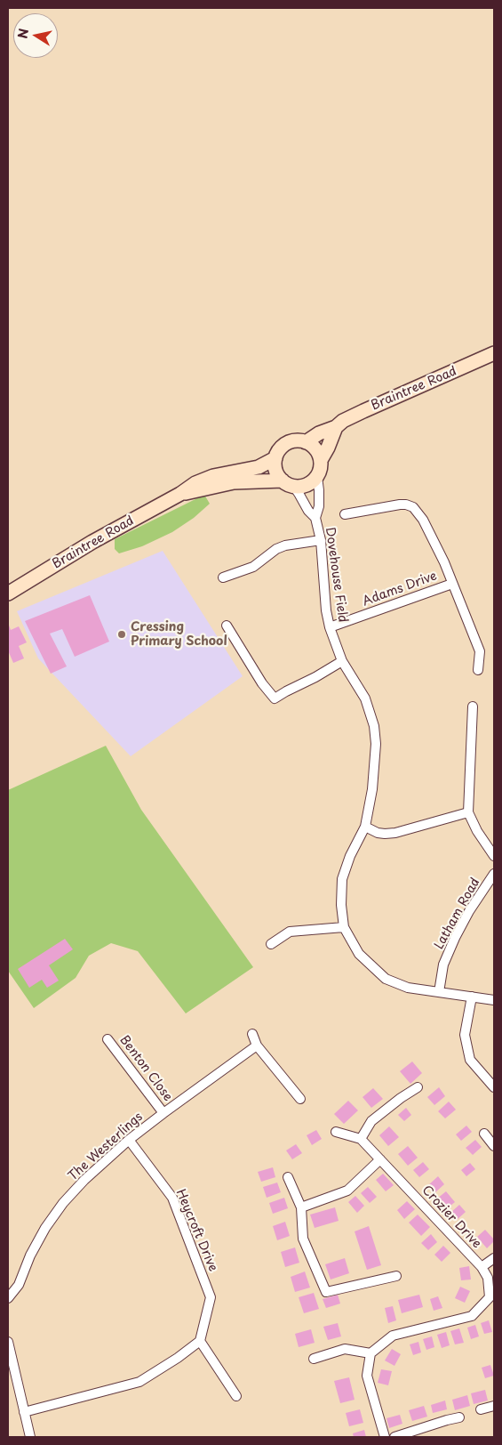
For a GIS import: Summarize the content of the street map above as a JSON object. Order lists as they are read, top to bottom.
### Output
{
  "streets": {
    "main road": ["Braintree Road"],
    "street": [
      "Dovehouse Field",
      "Adams Drive",
      "Latham Road",
      "Benton Close",
      "The Westerlings",
      "Crozier Drive",
      "Heycroft Drive"
    ]
  },
  "crossings": [
    ["Braintree Road", "Dovehouse Field"],
    ["Dovehouse Field", "Adams Drive"],
    ["Dovehouse Field", "Latham Road"],
    ["Benton Close", "The Westerlings"],
    ["The Westerlings", "Heycroft Drive"]
  ],
  "places": ["Cressing Primary School"],
  "north": "left"
}
